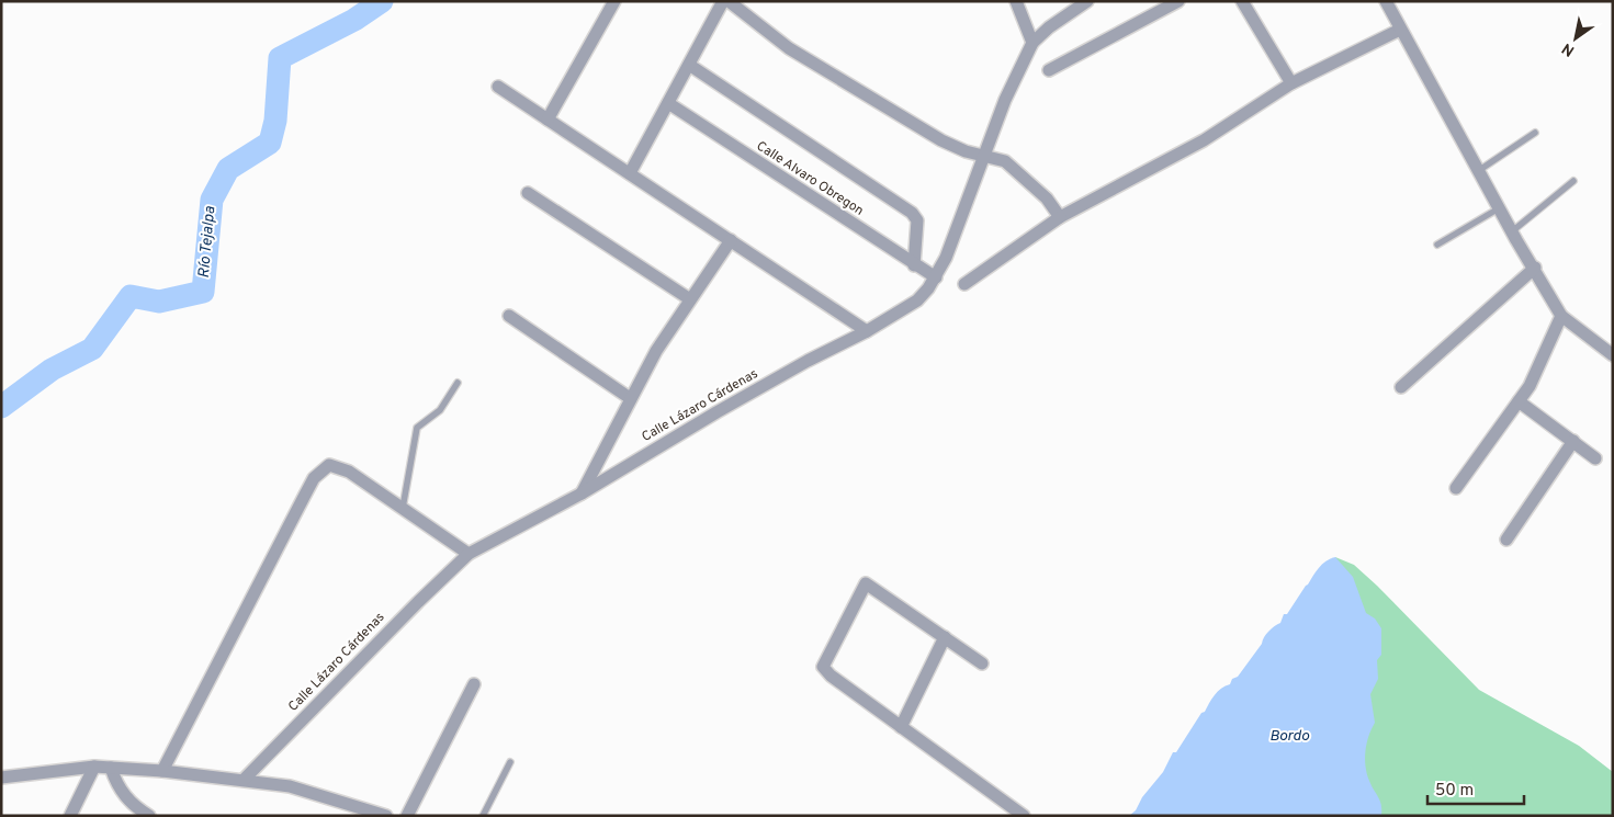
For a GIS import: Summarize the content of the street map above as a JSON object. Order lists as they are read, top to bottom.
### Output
{
  "streets": {
    "street": ["Calle Alvaro Obregon", "Calle Lázaro Cárdenas"]
  },
  "crossings": [
    ["Calle Alvaro Obregon", "Calle Lázaro Cárdenas"]
  ],
  "water": ["Río Tejalpa", "Bordo"],
  "scale_bar": "50 m",
  "north": "bottom left"
}
